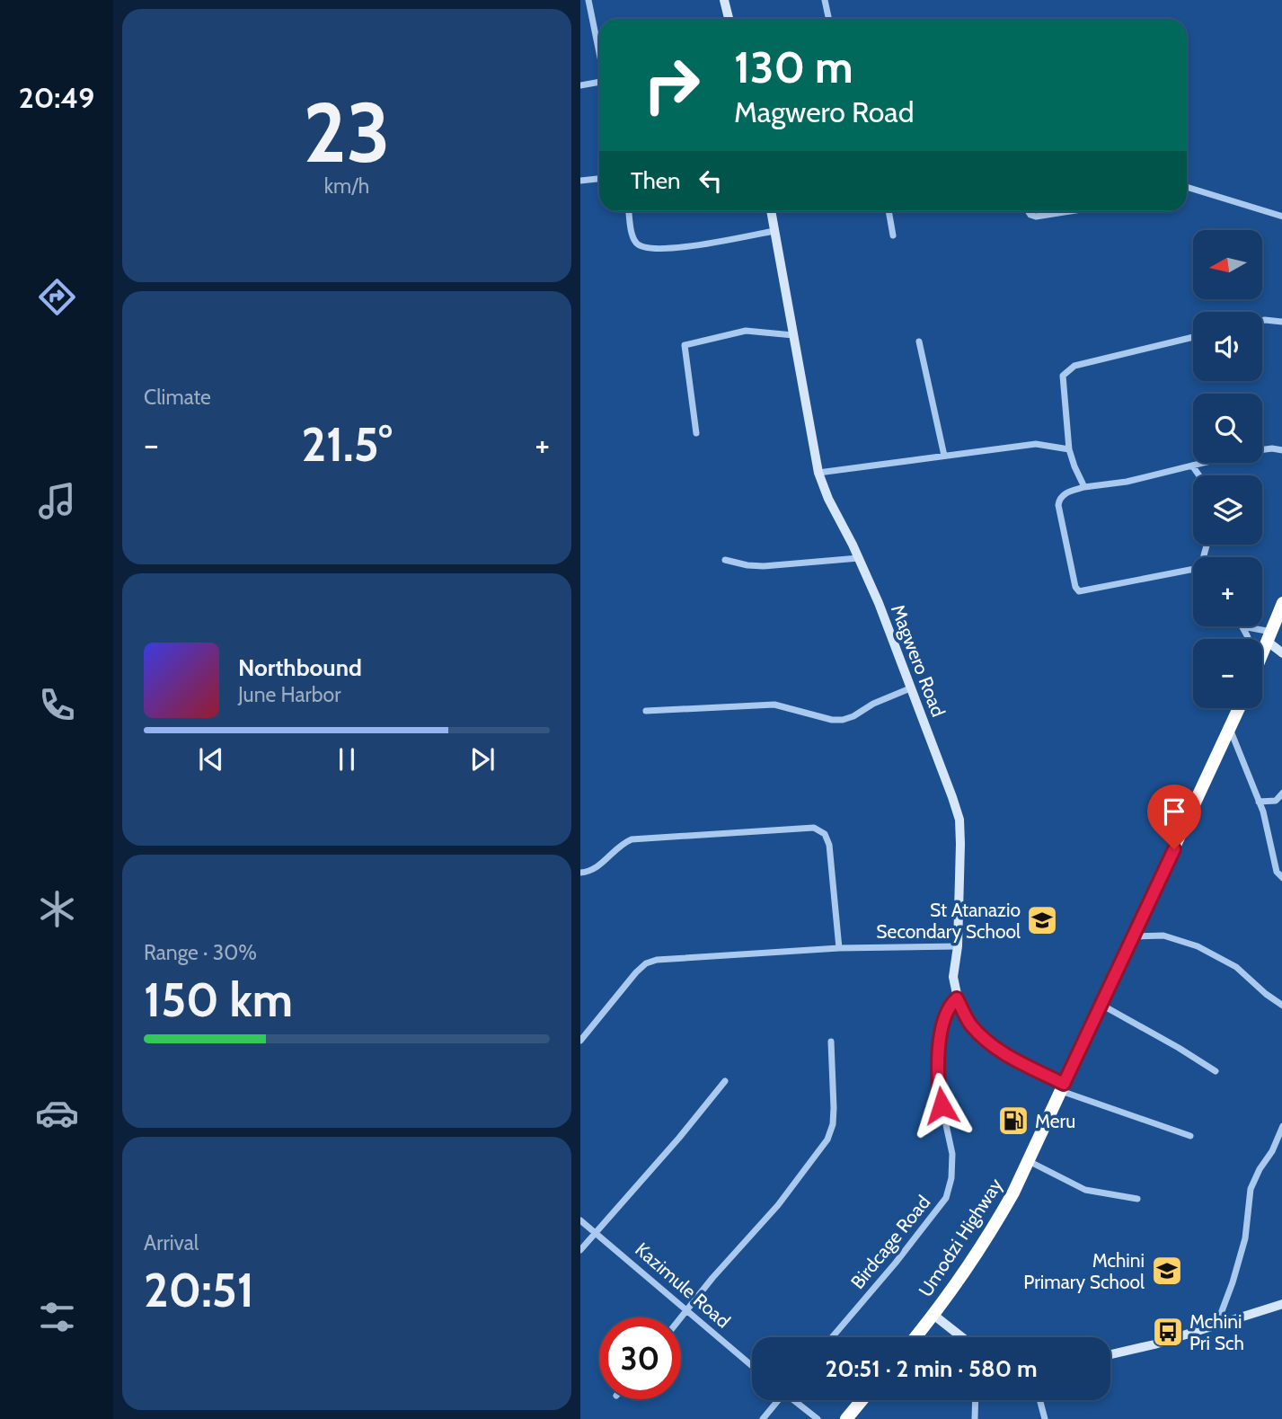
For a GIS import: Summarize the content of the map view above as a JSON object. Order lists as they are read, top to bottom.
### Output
{
  "streets": {
    "highway": ["Umodzi Highway"],
    "street": ["Magwero Road", "Birdcage Road", "Kazimule Road"]
  },
  "crossings": [
    ["Magwero Road", "Umodzi Highway"],
    ["Magwero Road", "Birdcage Road"]
  ],
  "places": {
    "school or university": ["St Atanazio Secondary School", "Mchini Primary School"],
    "fuel station": ["Meru"],
    "bus stop": ["Mchini Pri Sch"]
  },
  "north": "left",
  "page": {
    "tabs": "20:49",
    "tile": [
      ["23", "km/h"],
      "Climate",
      ["Range · 30%", "150 km"],
      ["Arrival", "20:51"]
    ],
    "turn": ["130 m", "Magwero Road"],
    "then": "Then",
    "map_buttons": ["+", "−"],
    "heat": ["−", "21.5°", "+"],
    "song": ["Northbound", "June Harbor"],
    "limit": "30",
    "trip": "20:51 · 2 min · 580 m"
  }
}
